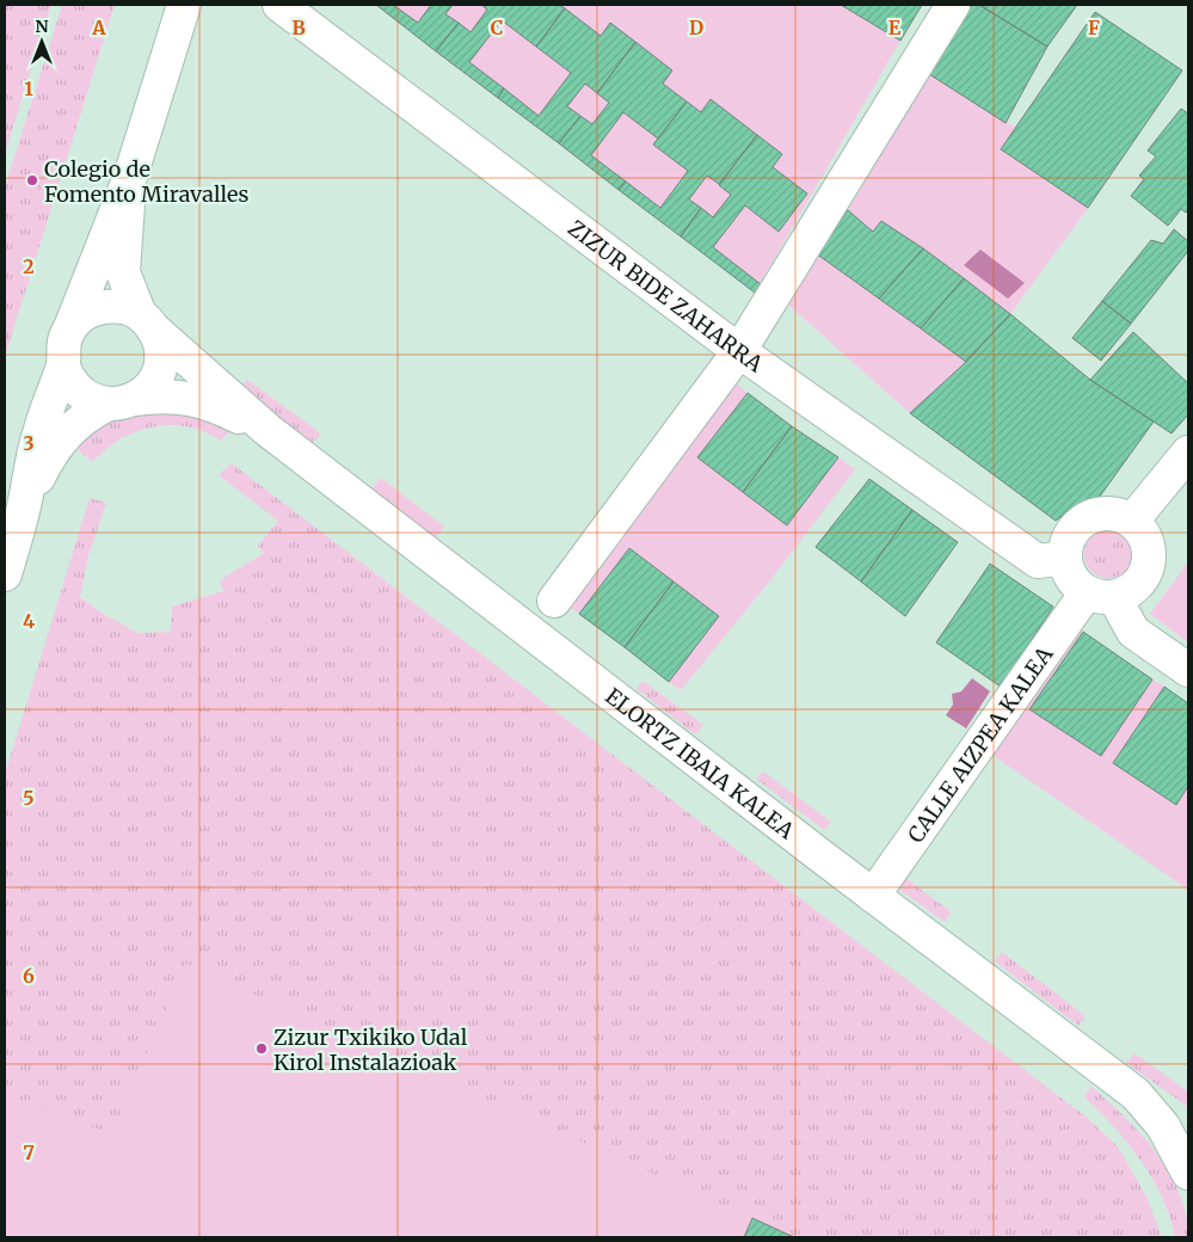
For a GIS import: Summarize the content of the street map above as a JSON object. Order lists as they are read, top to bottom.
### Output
{
  "streets": {
    "street": ["ZIZUR BIDE ZAHARRA", "CALLE AIZPEA KALEA", "ELORTZ IBAIA KALEA"]
  },
  "crossings": [
    ["ZIZUR BIDE ZAHARRA", "CALLE AIZPEA KALEA"],
    ["CALLE AIZPEA KALEA", "ELORTZ IBAIA KALEA"]
  ],
  "places": ["Colegio de Fomento Miravalles", "Zizur Txikiko Udal Kirol Instalazioak"],
  "north": "top",
  "grid": {
    "columns": [
      "A",
      "B",
      "C",
      "D",
      "E",
      "F"
    ],
    "rows": [
      "1",
      "2",
      "3",
      "4",
      "5",
      "6",
      "7"
    ]
  }
}
